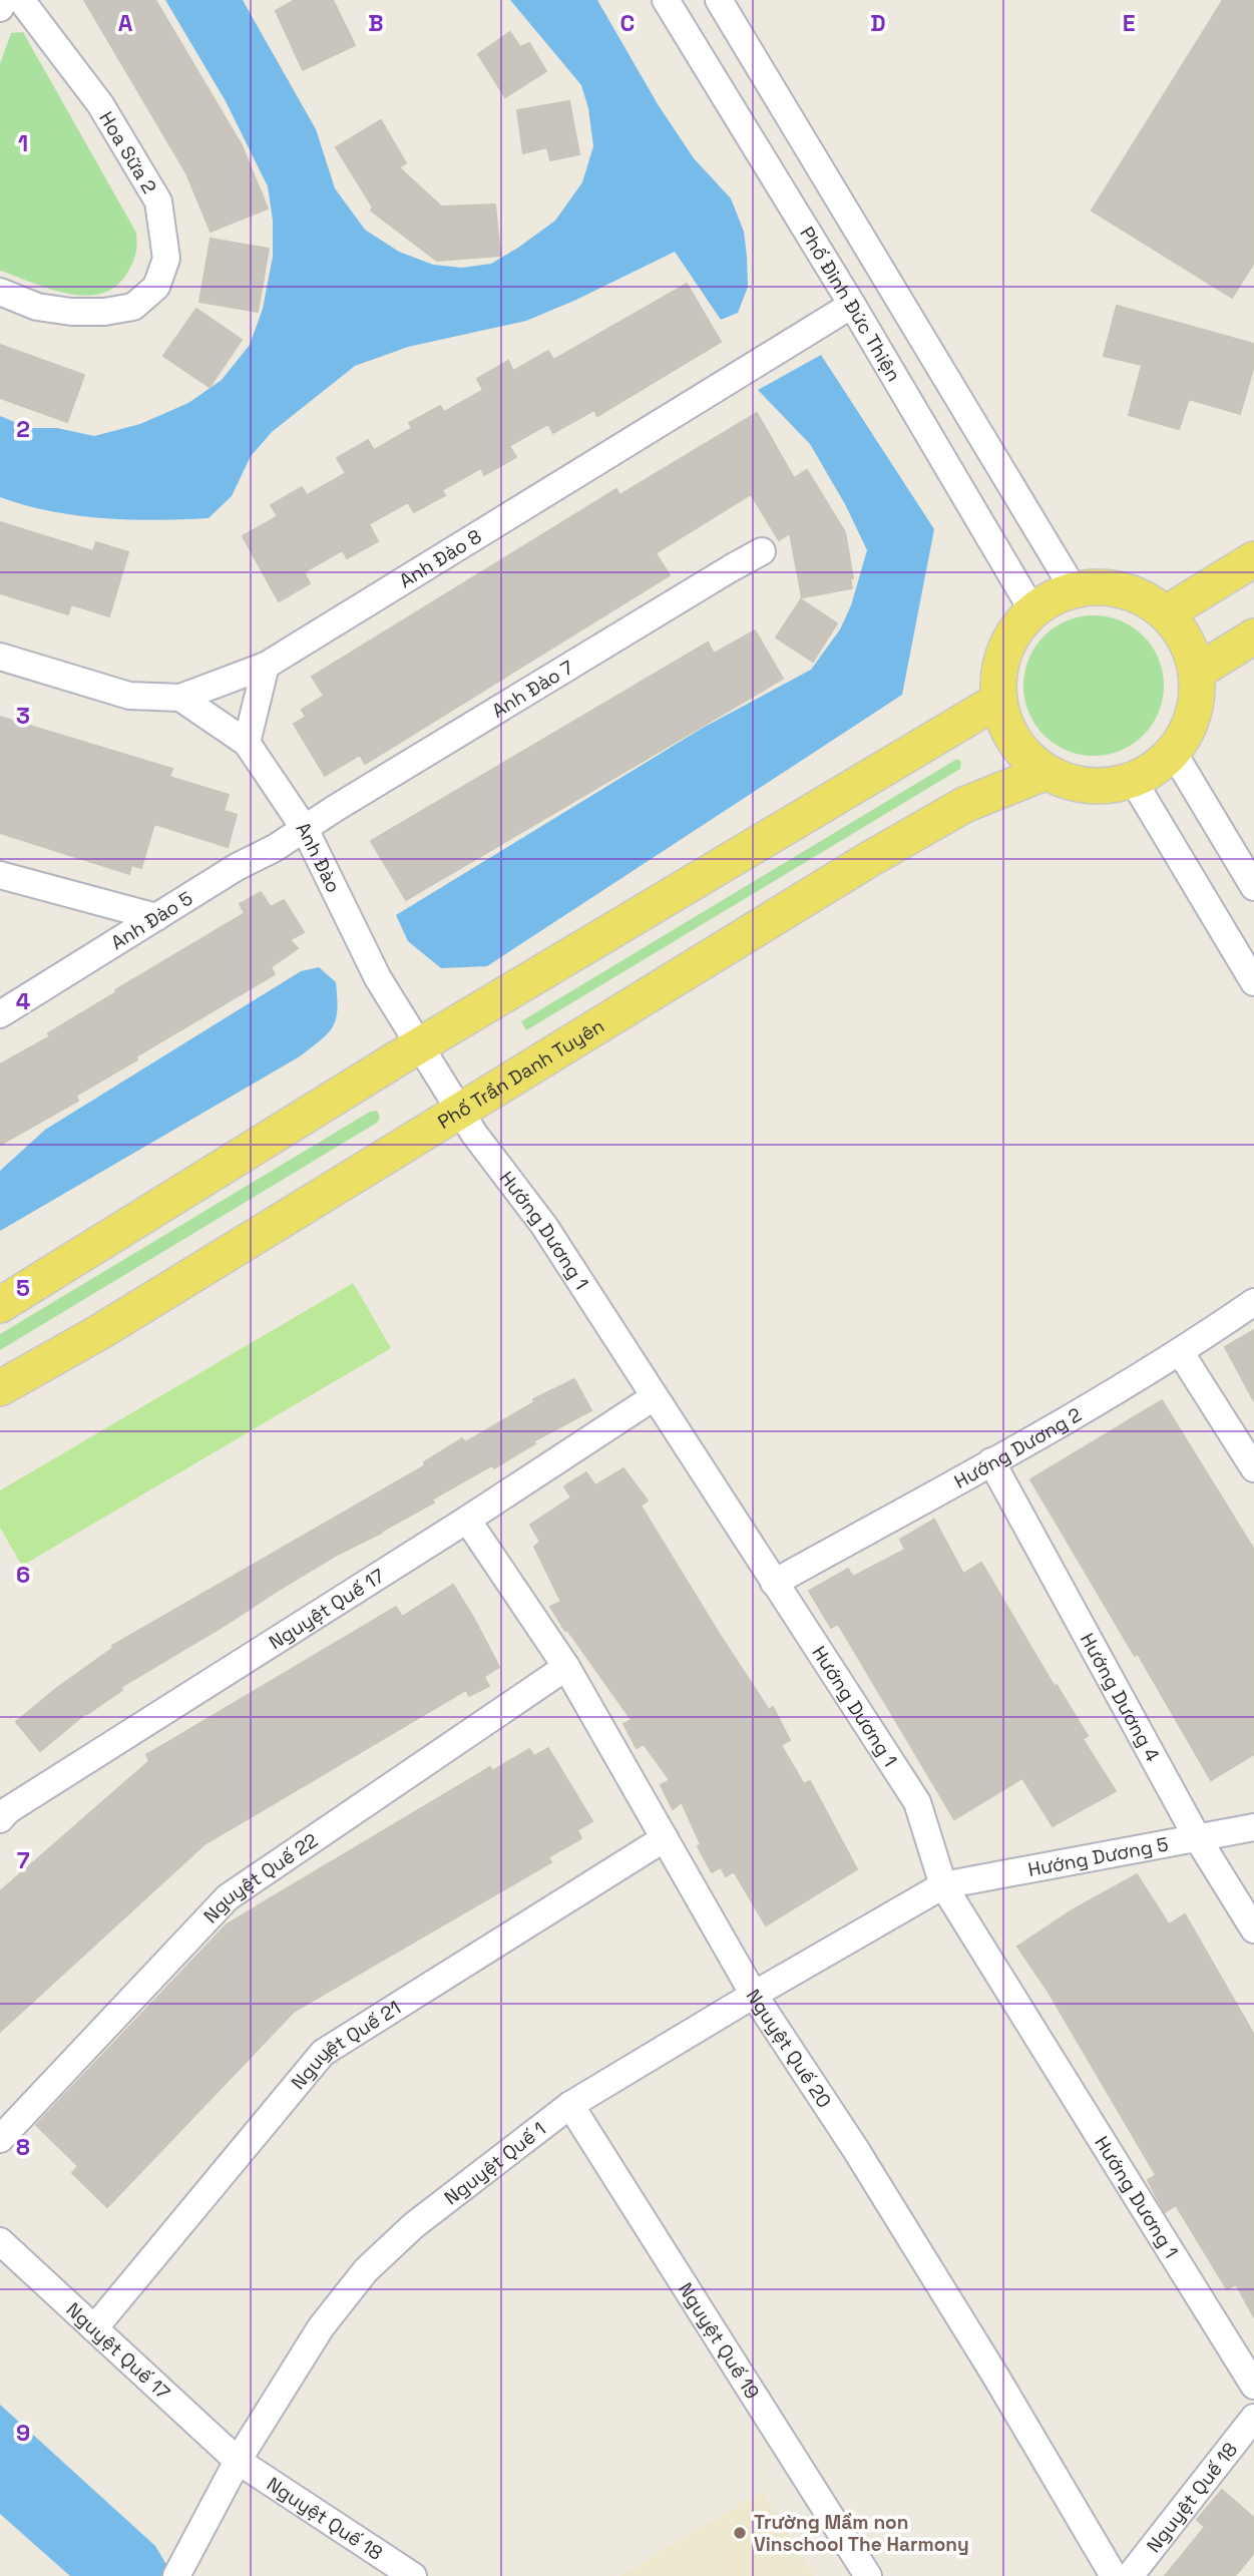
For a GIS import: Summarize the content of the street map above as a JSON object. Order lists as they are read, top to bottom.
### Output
{
  "streets": {
    "main road": ["Phố Trần Danh Tuyên"],
    "street": [
      "Hoa Sữa 2",
      "Phố Đinh Đức Thiện",
      "Anh Đào 8",
      "Anh Đào 7",
      "Anh Đào",
      "Anh Đào 5",
      "Hướng Dương 1",
      "Hướng Dương 2",
      "Nguyệt Quế 17",
      "Hướng Dương 4",
      "Hướng Dương 5",
      "Nguyệt Quế 22",
      "Nguyệt Quế 21",
      "Nguyệt Quế 20",
      "Nguyệt Quế 1",
      "Nguyệt Quế 19",
      "Nguyệt Quế 18"
    ]
  },
  "crossings": [
    ["Phố Đinh Đức Thiện", "Anh Đào 8"],
    ["Phố Đinh Đức Thiện", "Phố Trần Danh Tuyên"],
    ["Anh Đào 8", "Anh Đào"],
    ["Anh Đào 7", "Anh Đào"],
    ["Anh Đào 7", "Anh Đào 5"],
    ["Anh Đào", "Anh Đào 5"],
    ["Anh Đào", "Hướng Dương 1"],
    ["Phố Trần Danh Tuyên", "Hướng Dương 1"],
    ["Hướng Dương 1", "Hướng Dương 2"],
    ["Hướng Dương 1", "Nguyệt Quế 17"],
    ["Hướng Dương 1", "Hướng Dương 5"],
    ["Hướng Dương 1", "Nguyệt Quế 1"],
    ["Hướng Dương 2", "Hướng Dương 4"],
    ["Nguyệt Quế 17", "Nguyệt Quế 21"],
    ["Nguyệt Quế 17", "Nguyệt Quế 20"],
    ["Nguyệt Quế 17", "Nguyệt Quế 1"],
    ["Nguyệt Quế 17", "Nguyệt Quế 18"],
    ["Hướng Dương 4", "Hướng Dương 5"],
    ["Hướng Dương 5", "Nguyệt Quế 1"],
    ["Nguyệt Quế 22", "Nguyệt Quế 20"],
    ["Nguyệt Quế 21", "Nguyệt Quế 20"],
    ["Nguyệt Quế 20", "Nguyệt Quế 1"],
    ["Nguyệt Quế 1", "Nguyệt Quế 19"],
    ["Nguyệt Quế 1", "Nguyệt Quế 18"]
  ],
  "places": ["Trường Mầm non Vinschool The Harmony"],
  "grid": {
    "columns": [
      "A",
      "B",
      "C",
      "D",
      "E"
    ],
    "rows": [
      "1",
      "2",
      "3",
      "4",
      "5",
      "6",
      "7",
      "8",
      "9"
    ]
  }
}
